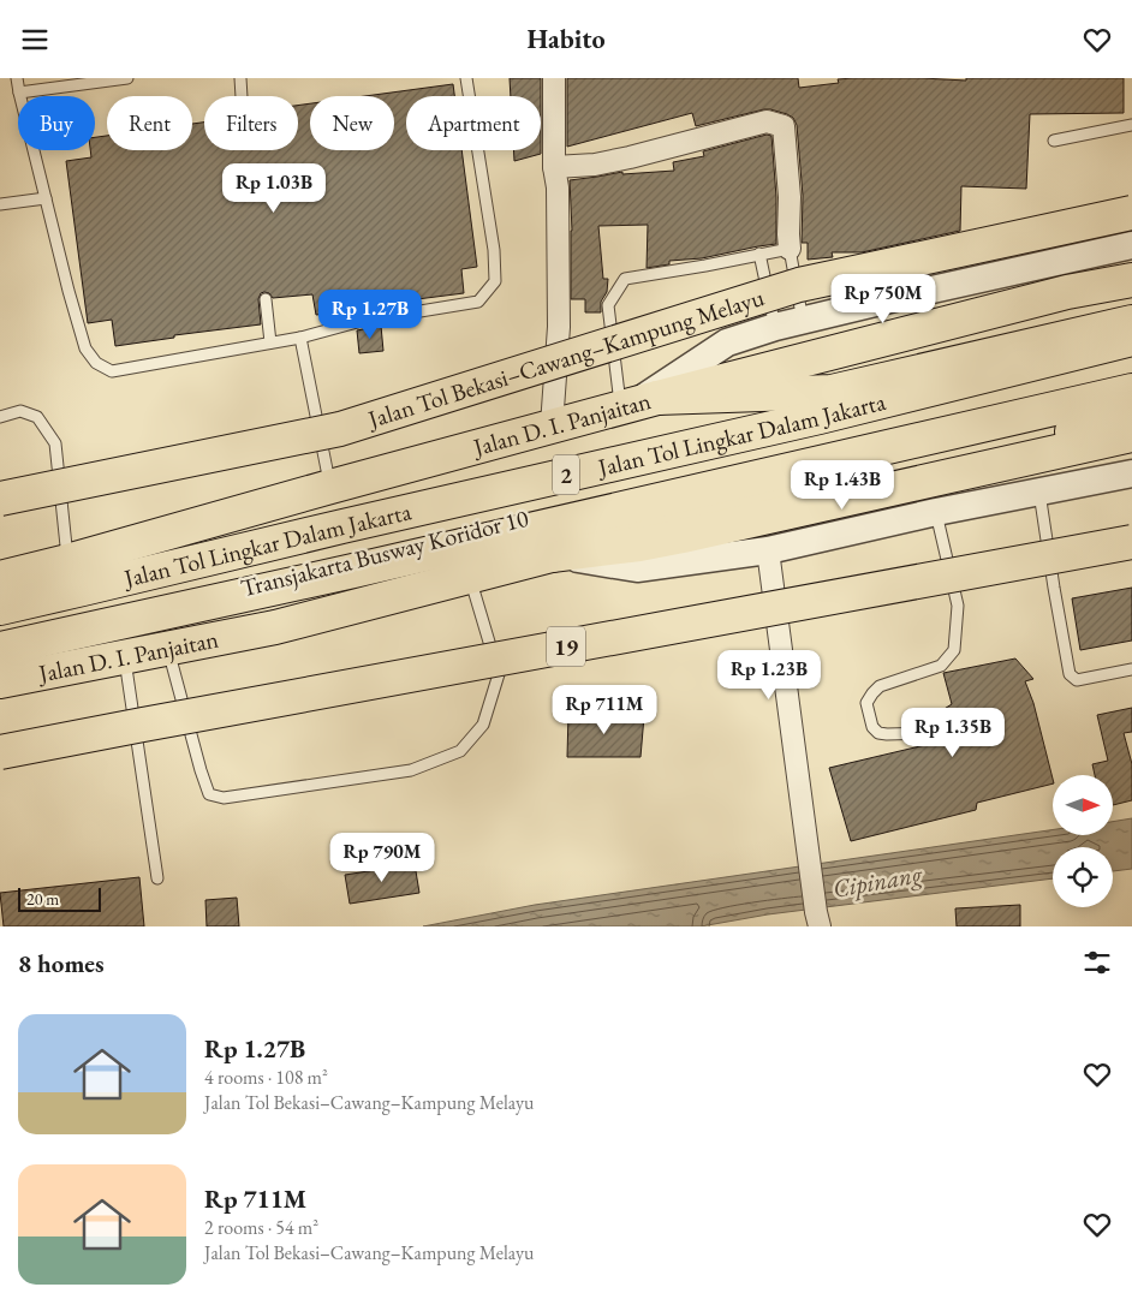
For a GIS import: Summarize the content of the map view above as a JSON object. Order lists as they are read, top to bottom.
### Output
{
  "streets": {
    "highway": [
      "Jalan Tol Bekasi–Cawang–Kampung Melayu",
      "Jalan D. I. Panjaitan",
      "Jalan Tol Lingkar Dalam Jakarta",
      "2",
      "19"
    ],
    "lane": ["Transjakarta Busway Koridor 10"]
  },
  "water": ["Cipinang"],
  "scale_bar": "20 m",
  "north": "right",
  "page": {
    "header": "Habito",
    "chip": [
      "Buy",
      "Rent",
      "Filters",
      "New",
      "Apartment"
    ],
    "price": [
      "Rp 1.03B",
      "Rp 750M",
      "Rp 1.27B",
      "Rp 1.43B",
      "Rp 1.23B",
      "Rp 711M",
      "Rp 1.35B",
      "Rp 790M"
    ],
    "scale": "20 m",
    "heading": "8 homes",
    "list": [
      {
        "name": "Rp 1.27B",
        "note": "4 rooms · 108 m² · Jalan Tol Bekasi–Cawang–Kampung Melayu"
      },
      {
        "name": "Rp 711M",
        "note": "2 rooms · 54 m² · Jalan Tol Bekasi–Cawang–Kampung Melayu"
      }
    ]
  }
}
